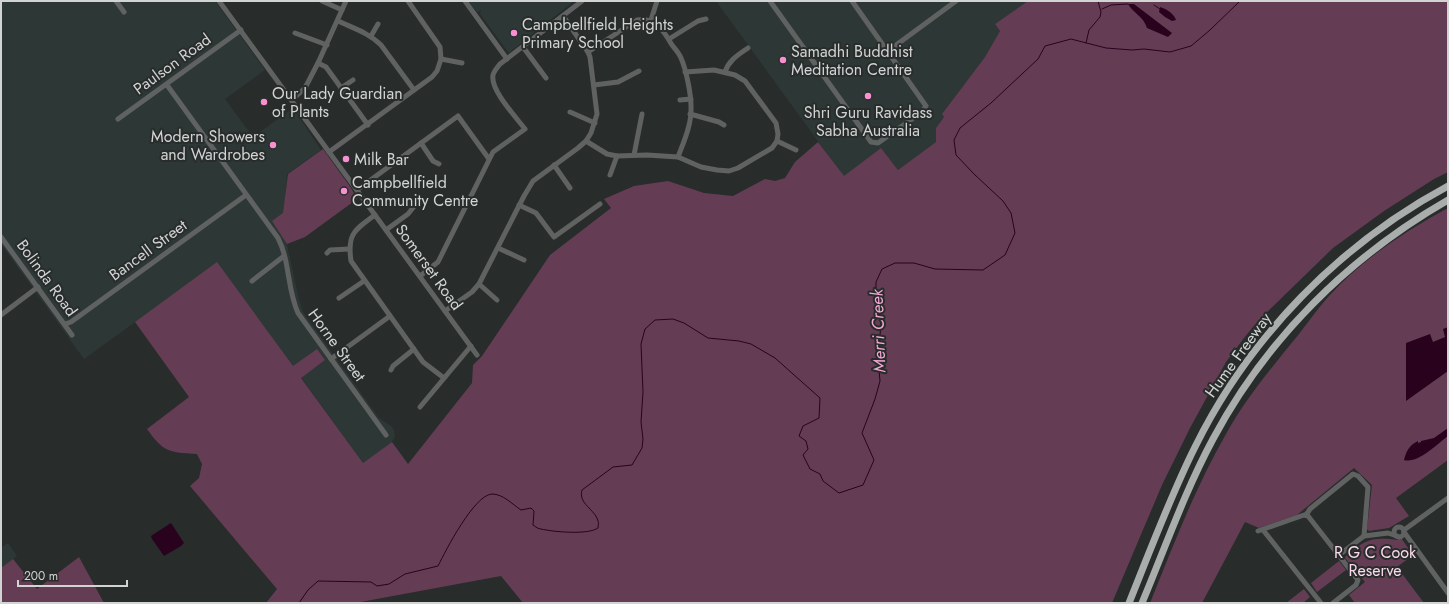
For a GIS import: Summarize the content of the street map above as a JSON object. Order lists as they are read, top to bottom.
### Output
{
  "streets": {
    "highway": ["Hume Freeway"],
    "street": [
      "Paulson Road",
      "Bancell Street",
      "Somerset Road",
      "Bolinda Road",
      "Horne Street"
    ]
  },
  "crossings": [
    ["Paulson Road", "Somerset Road"],
    ["Paulson Road", "Horne Street"],
    ["Bancell Street", "Bolinda Road"],
    ["Bancell Street", "Horne Street"]
  ],
  "water": ["Merri Creek"],
  "parks": ["R G C Cook Reserve"],
  "places": [
    "Campbellfield Heights Primary School",
    "Samadhi Buddhist Meditation Centre",
    "Shri Guru Ravidass Sabha Australia",
    "Our Lady Guardian of Plants",
    "Modern Showers and Wardrobes",
    "Milk Bar",
    "Campbellfield Community Centre"
  ],
  "scale_bar": "200 m"
}
